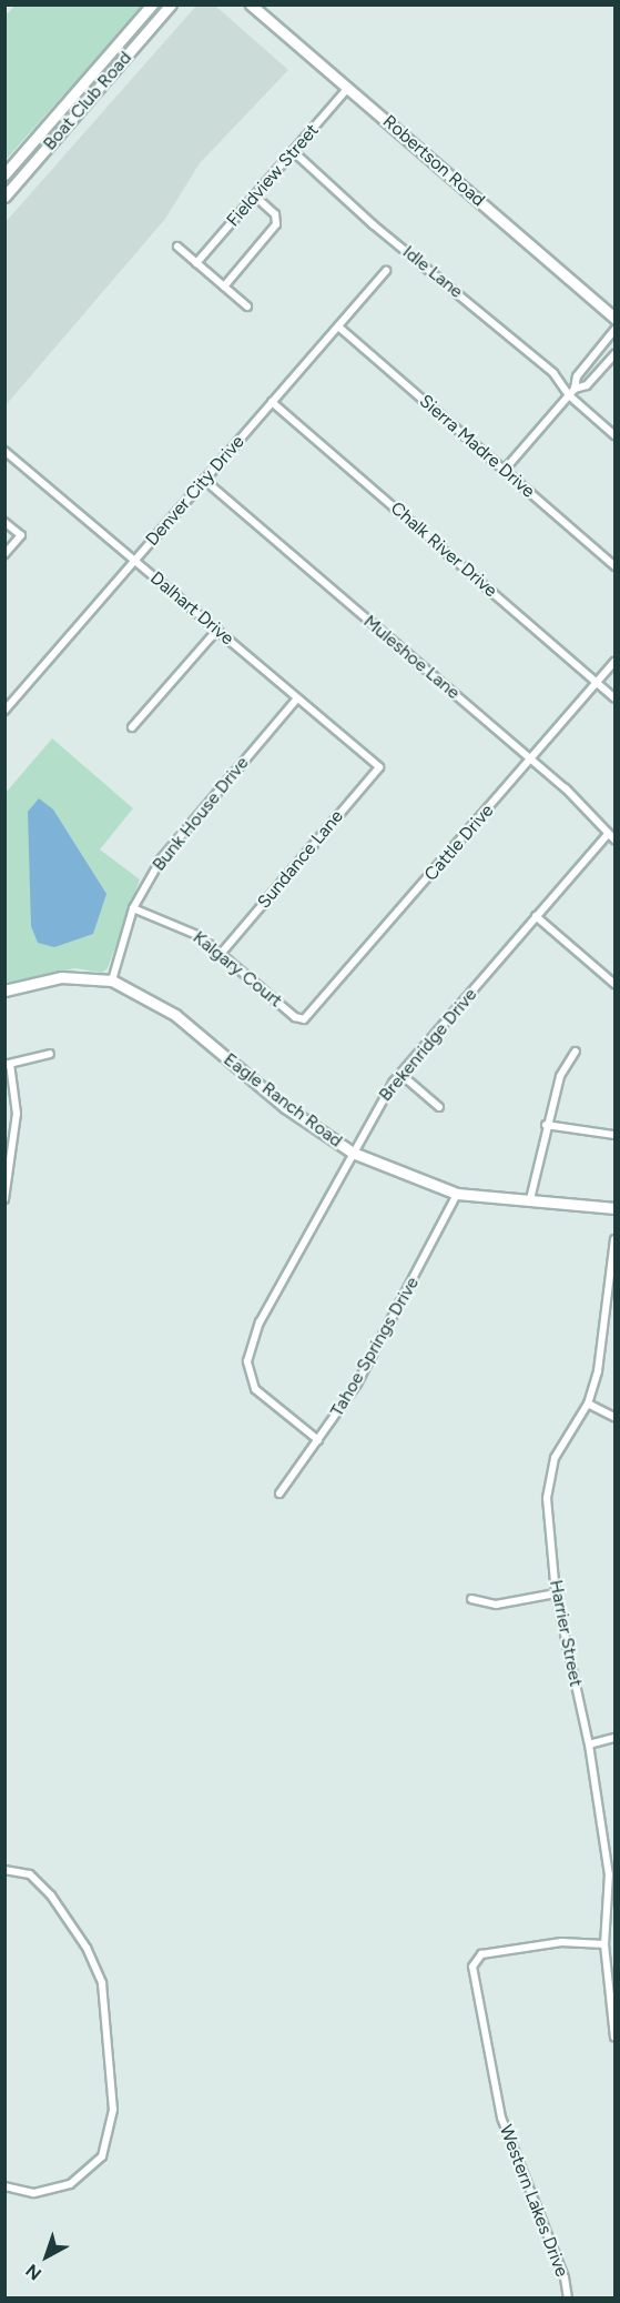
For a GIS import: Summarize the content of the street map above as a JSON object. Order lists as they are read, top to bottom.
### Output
{
  "streets": {
    "street": [
      "Boat Club Road",
      "Robertson Road",
      "Fieldview Street",
      "Idle Lane",
      "Sierra Madre Drive",
      "Denver City Drive",
      "Chalk River Drive",
      "Dalhart Drive",
      "Muleshoe Lane",
      "Bunk House Drive",
      "Cattle Drive",
      "Sundance Lane",
      "Kalgary Court",
      "Brekenridge Drive",
      "Eagle Ranch Road",
      "Tahoe Springs Drive",
      "Harrier Street",
      "Western Lakes Drive"
    ]
  },
  "crossings": [
    ["Robertson Road", "Fieldview Street"],
    ["Fieldview Street", "Idle Lane"],
    ["Sierra Madre Drive", "Denver City Drive"],
    ["Denver City Drive", "Chalk River Drive"],
    ["Denver City Drive", "Dalhart Drive"],
    ["Denver City Drive", "Muleshoe Lane"],
    ["Chalk River Drive", "Cattle Drive"],
    ["Dalhart Drive", "Bunk House Drive"],
    ["Dalhart Drive", "Sundance Lane"],
    ["Muleshoe Lane", "Cattle Drive"],
    ["Muleshoe Lane", "Brekenridge Drive"],
    ["Bunk House Drive", "Kalgary Court"],
    ["Bunk House Drive", "Eagle Ranch Road"],
    ["Cattle Drive", "Kalgary Court"],
    ["Sundance Lane", "Kalgary Court"],
    ["Brekenridge Drive", "Eagle Ranch Road"],
    ["Brekenridge Drive", "Tahoe Springs Drive"],
    ["Eagle Ranch Road", "Tahoe Springs Drive"],
    ["Harrier Street", "Western Lakes Drive"]
  ],
  "north": "bottom left"
}
